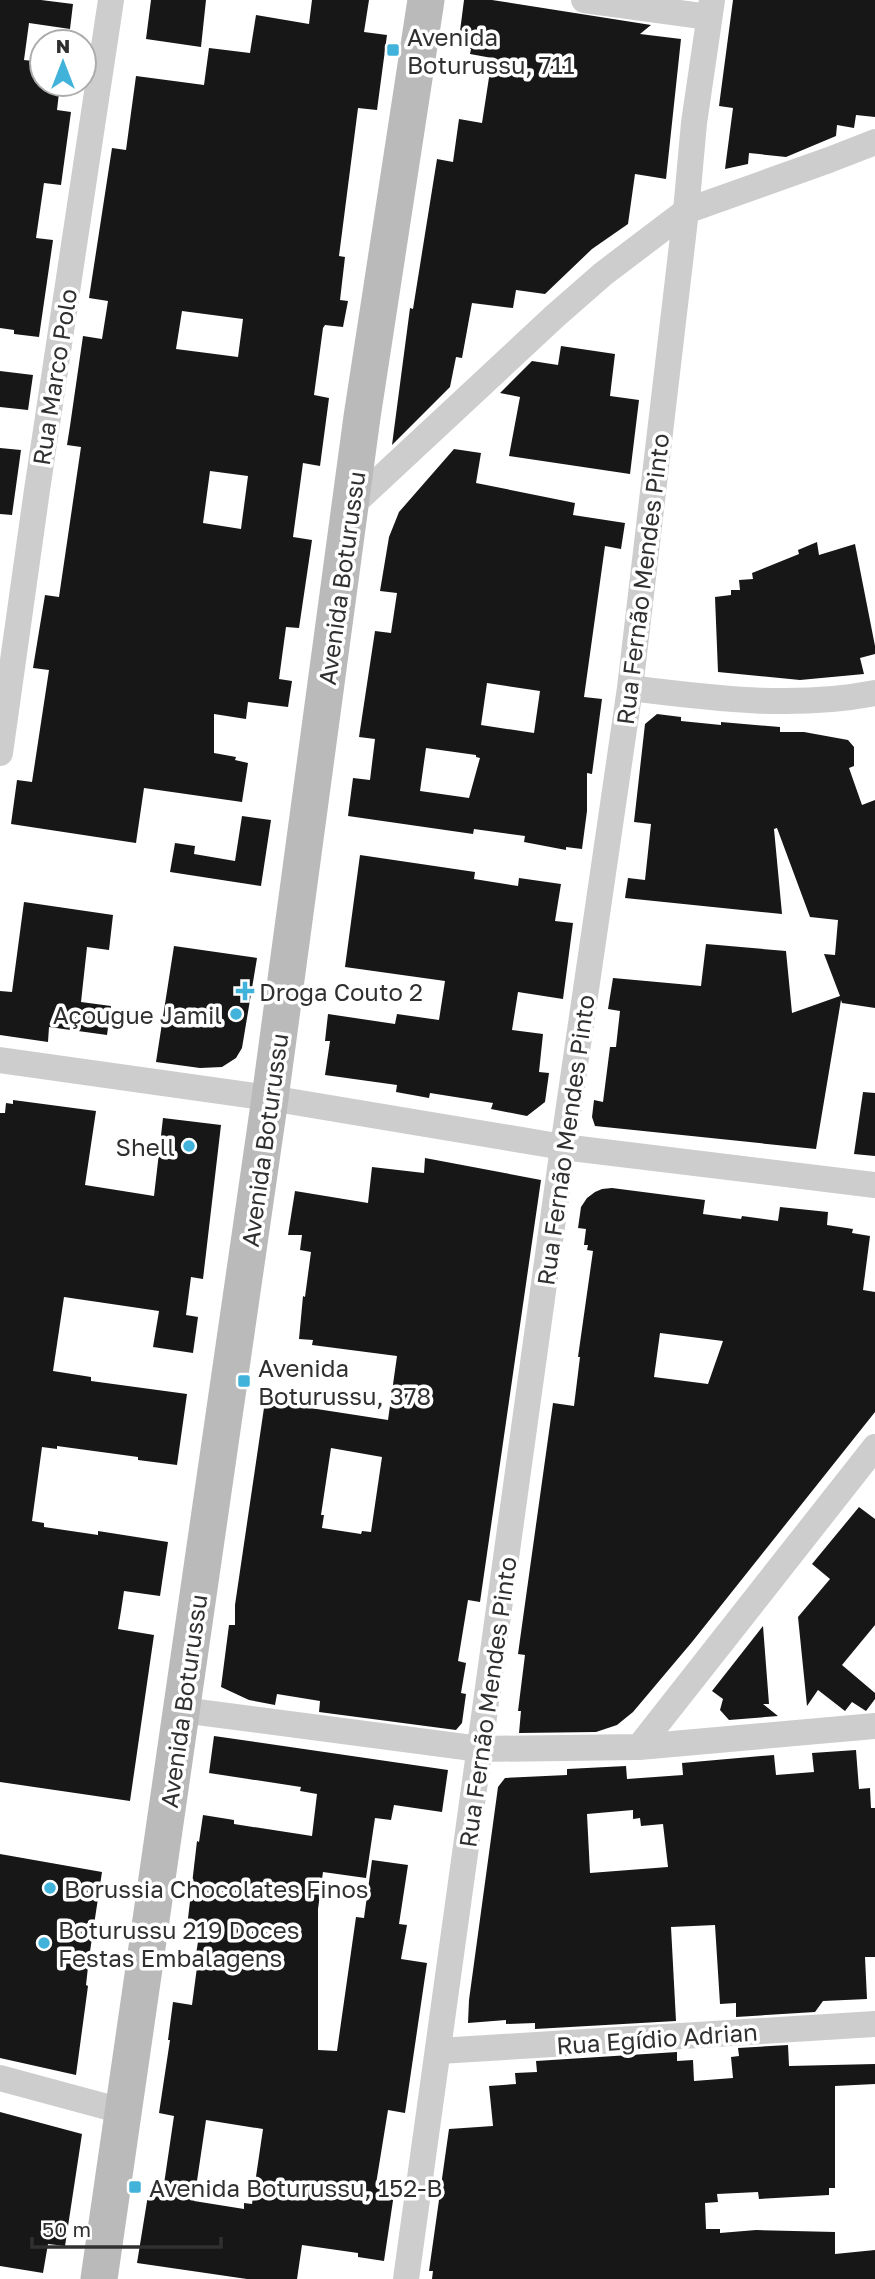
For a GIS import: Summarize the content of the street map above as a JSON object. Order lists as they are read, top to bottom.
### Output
{
  "streets": {
    "main road": ["Avenida Boturussu"],
    "street": ["Rua Marco Polo", "Rua Fernão Mendes Pinto", "Rua Egídio Adrian"]
  },
  "crossings": [
    ["Rua Fernão Mendes Pinto", "Rua Egídio Adrian"]
  ],
  "places": {
    "transit": ["Avenida Boturussu, 711", "Avenida Boturussu, 378", "Avenida Boturussu, 152-B"],
    "health": ["Droga Couto 2"],
    "other": [
      "Açougue Jamil",
      "Shell",
      "Borussia Chocolates Finos",
      "Boturussu 219 Doces Festas Embalagens"
    ]
  },
  "scale_bar": "50 m",
  "north": "top"
}
